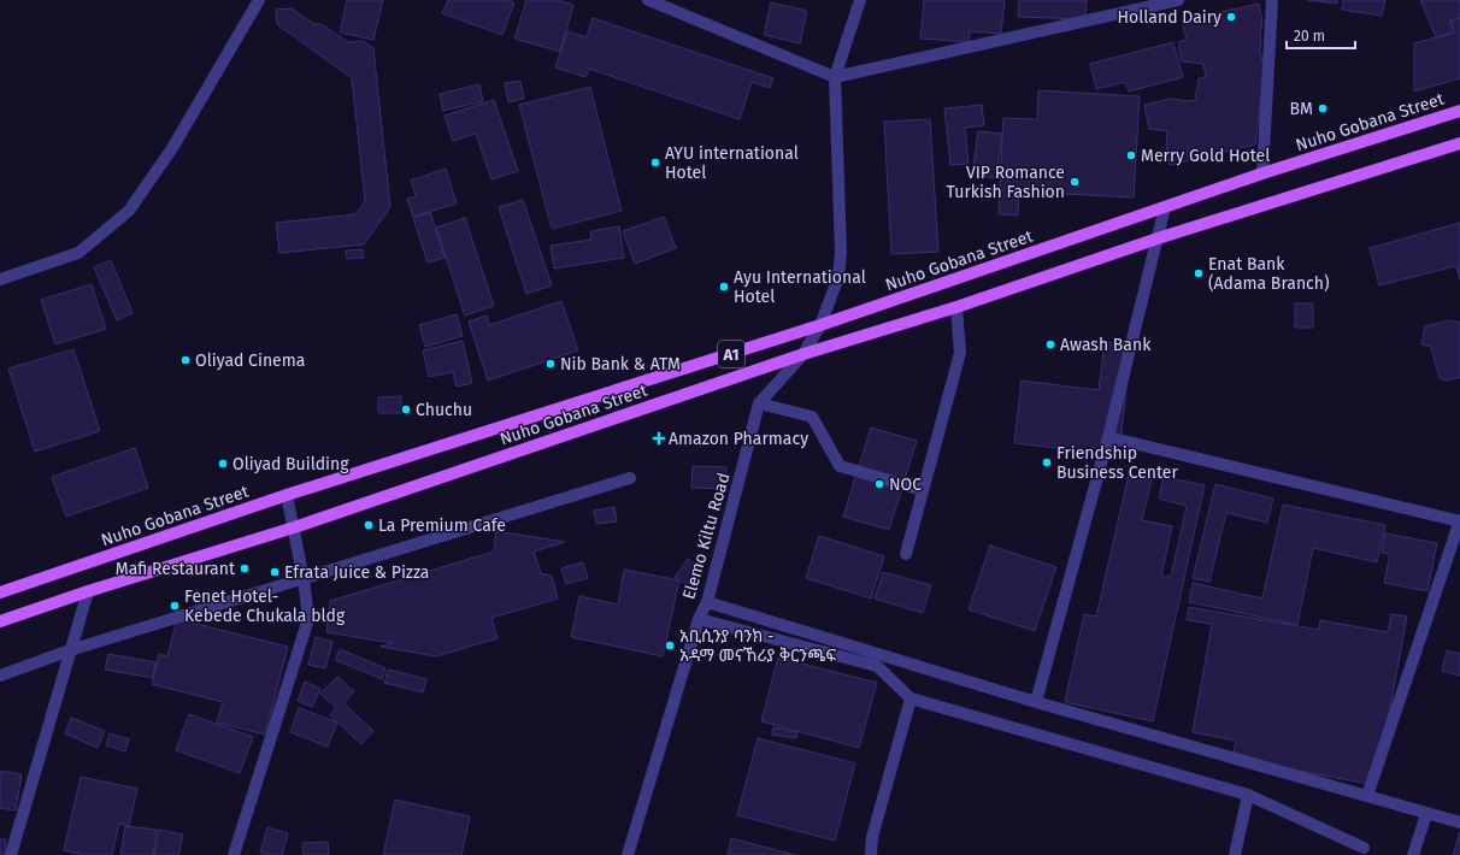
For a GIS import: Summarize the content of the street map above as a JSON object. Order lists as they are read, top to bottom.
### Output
{
  "streets": {
    "main road": ["Nuho Gobana Street", "A1"],
    "street": ["Elemo Kiltu Road"]
  },
  "crossings": [
    ["Nuho Gobana Street", "Elemo Kiltu Road"]
  ],
  "places": {
    "other": [
      "Holland Dairy",
      "BM",
      "Merry Gold Hotel",
      "AYU international Hotel",
      "VIP Romance Turkish Fashion",
      "Enat Bank (Adama Branch)",
      "Ayu International Hotel",
      "Awash Bank",
      "Oliyad Cinema",
      "Nib Bank & ATM",
      "Chuchu",
      "Friendship Business Center",
      "Oliyad Building",
      "NOC",
      "La Premium Cafe",
      "Mafi Restaurant",
      "Efrata Juice & Pizza",
      "Fenet Hotel- Kebede Chukala bldg",
      "አቢሲንያ ባንክ - አዳማ መናኸሪያ ቅርንጫፍ"
    ],
    "health": ["Amazon Pharmacy"]
  },
  "scale_bar": "20 m"
}
